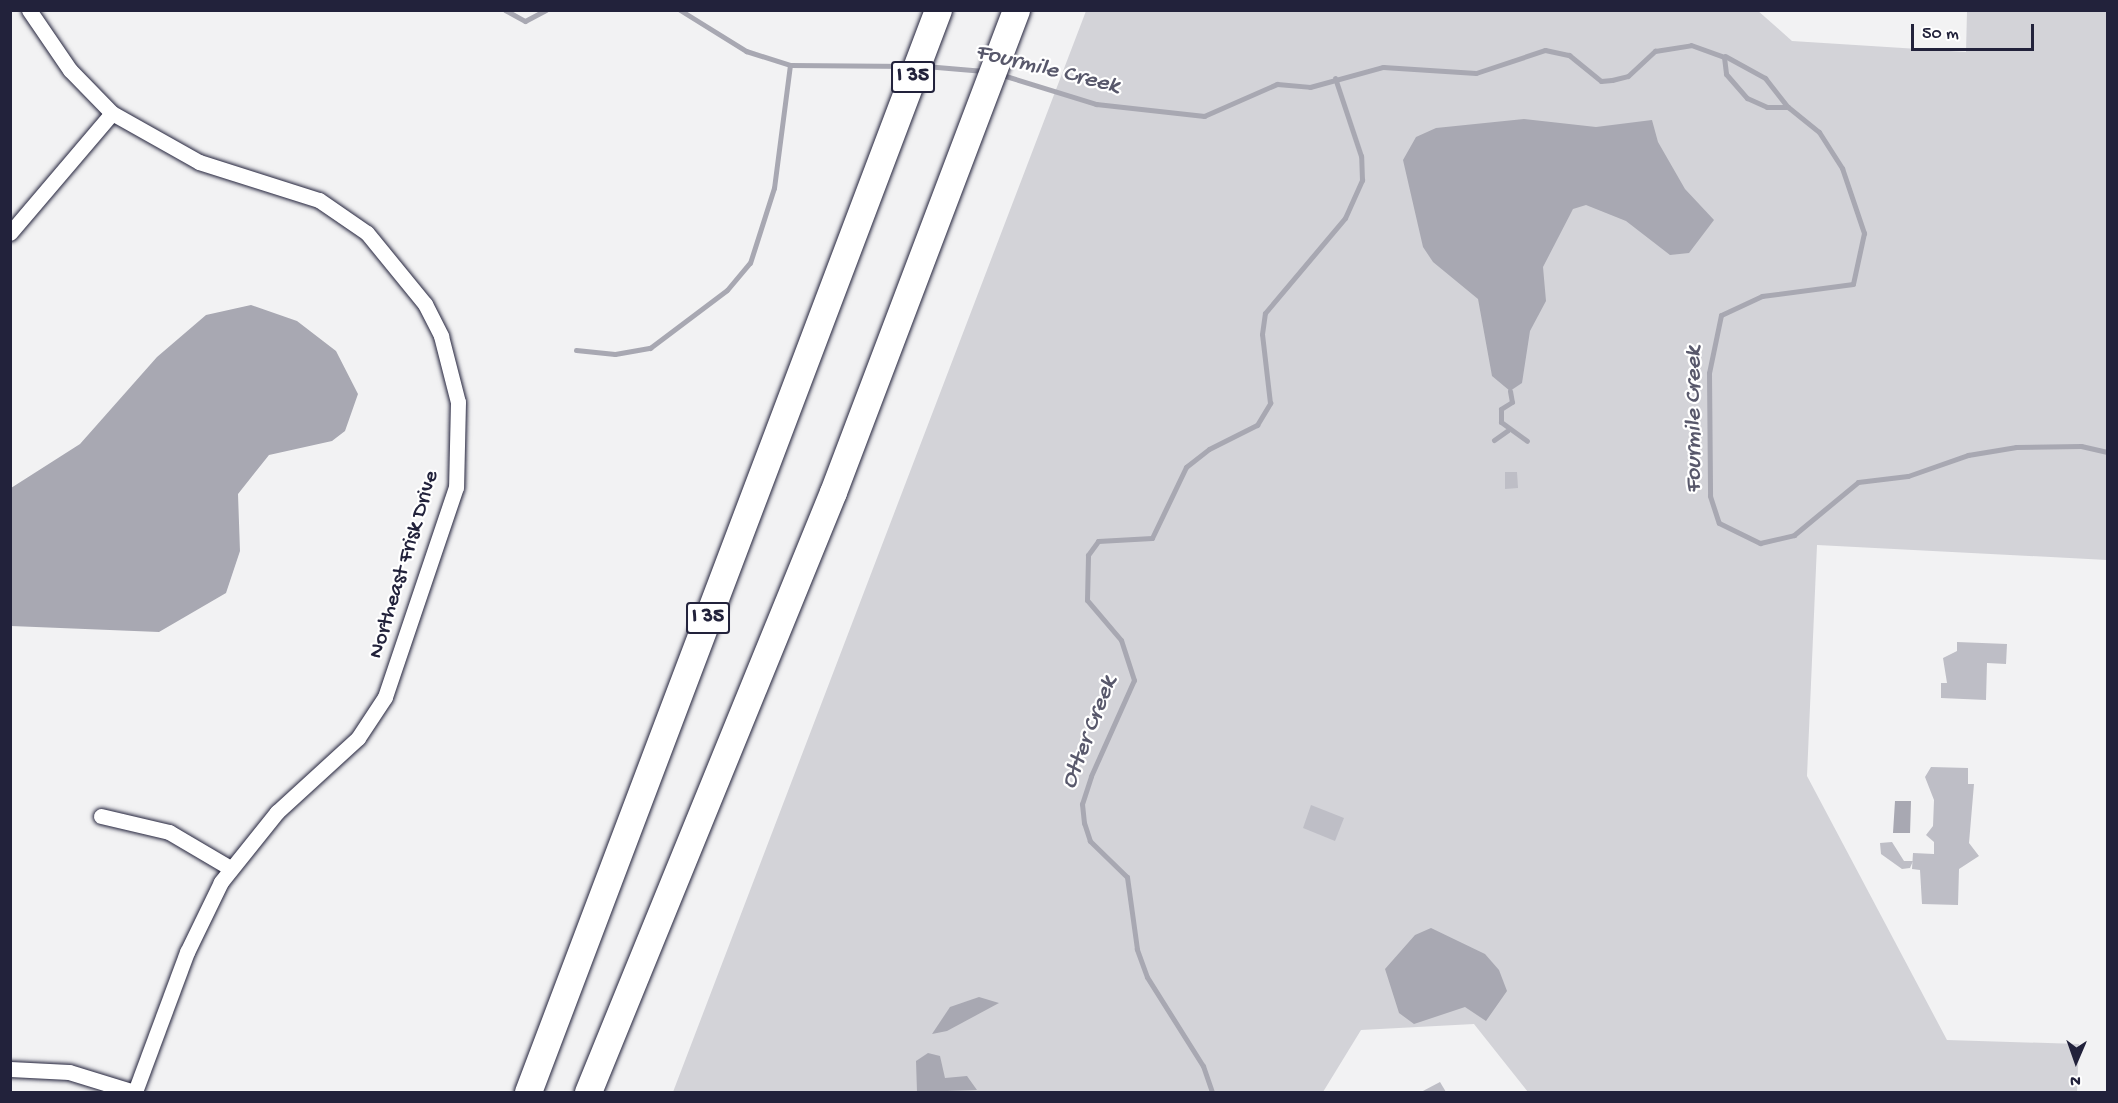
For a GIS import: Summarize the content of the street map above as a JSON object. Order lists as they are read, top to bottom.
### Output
{
  "streets": {
    "highway": ["I 35"],
    "street": ["Northeast Frisk Drive"]
  },
  "water": ["Fourmile Creek", "Otter Creek"],
  "scale_bar": "50 m",
  "north": "bottom"
}
